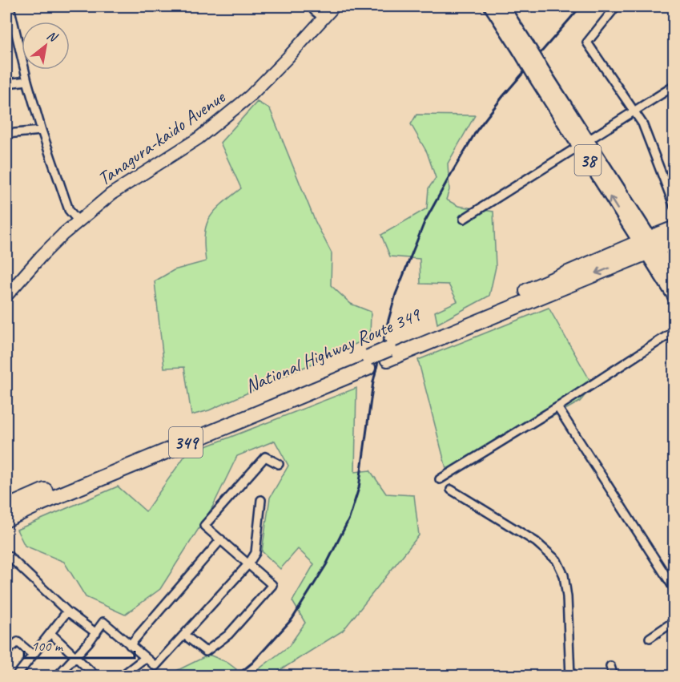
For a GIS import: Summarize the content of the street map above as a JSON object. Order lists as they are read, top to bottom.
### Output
{
  "streets": {
    "highway": ["National Highway Route 349", "349"],
    "main road": ["38"],
    "street": ["Tanagura-kaido Avenue"]
  },
  "crossings": [
    ["38", "National Highway Route 349"]
  ],
  "scale_bar": "100 m",
  "north": "top right"
}
